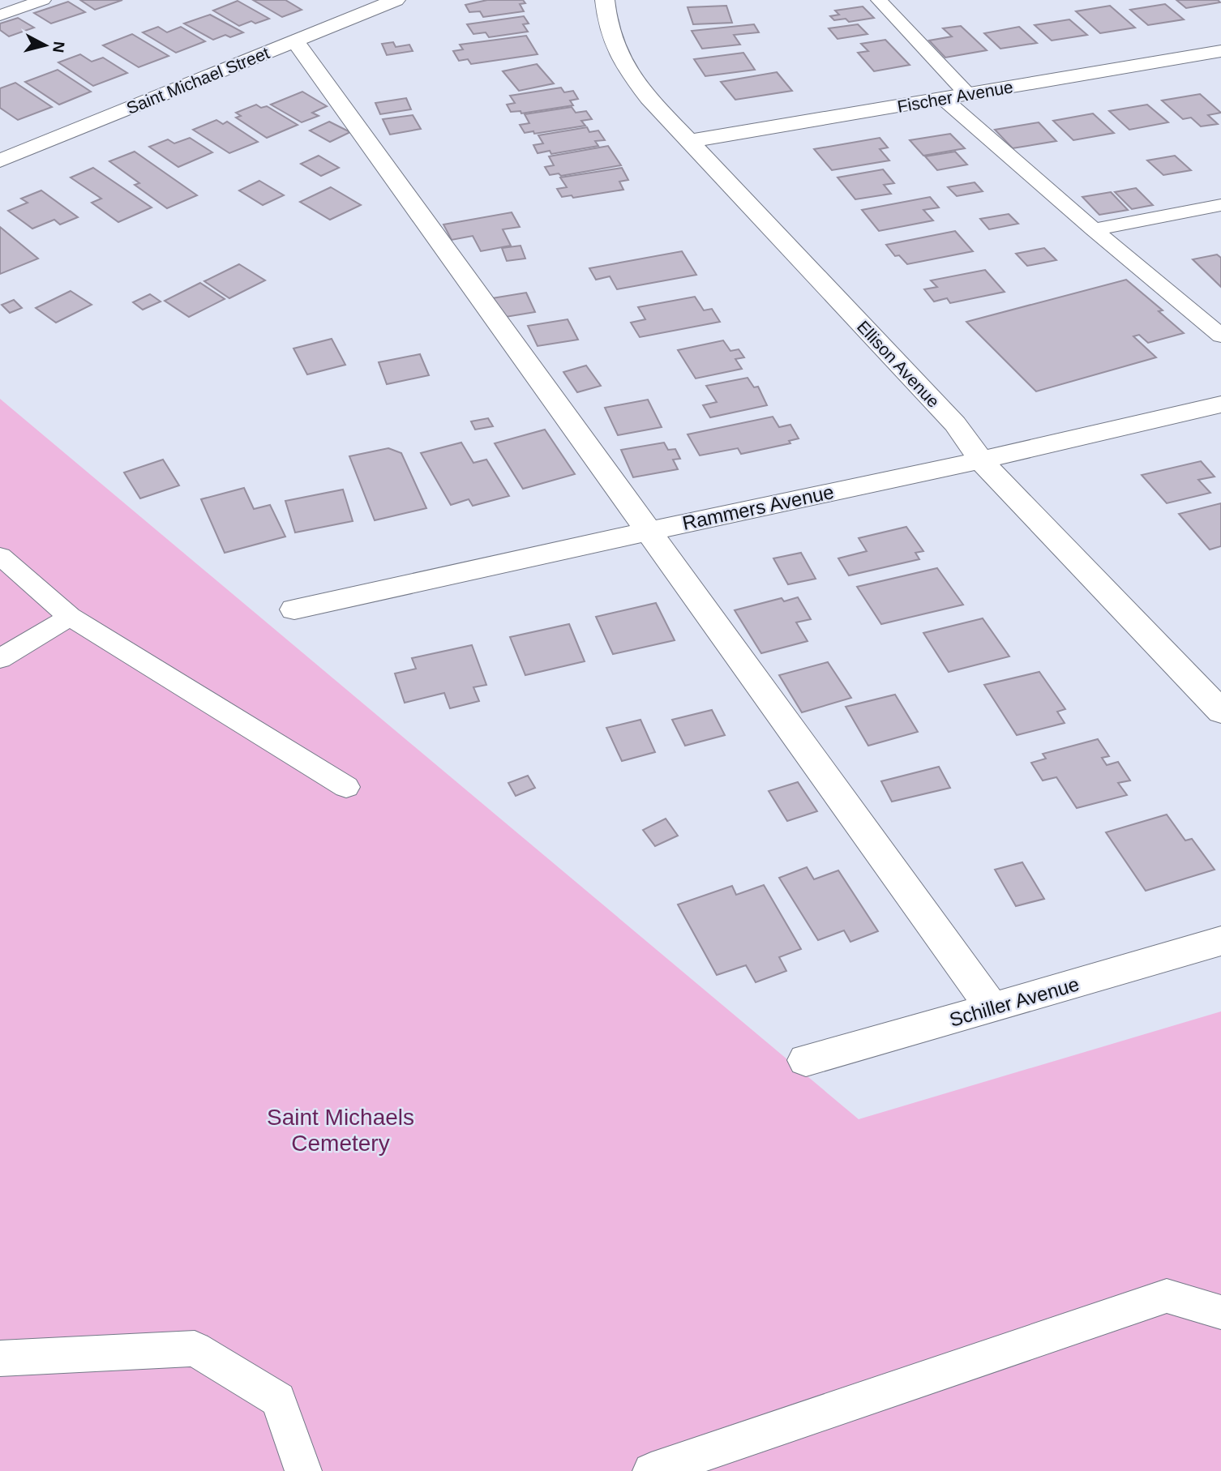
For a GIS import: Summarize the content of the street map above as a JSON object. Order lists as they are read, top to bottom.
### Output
{
  "streets": {
    "street": [
      "Saint Michael Street",
      "Fischer Avenue",
      "Ellison Avenue",
      "Rammers Avenue",
      "Schiller Avenue"
    ]
  },
  "crossings": [
    ["Fischer Avenue", "Ellison Avenue"],
    ["Ellison Avenue", "Rammers Avenue"]
  ],
  "parks": ["Saint Michaels Cemetery"],
  "north": "right"
}
